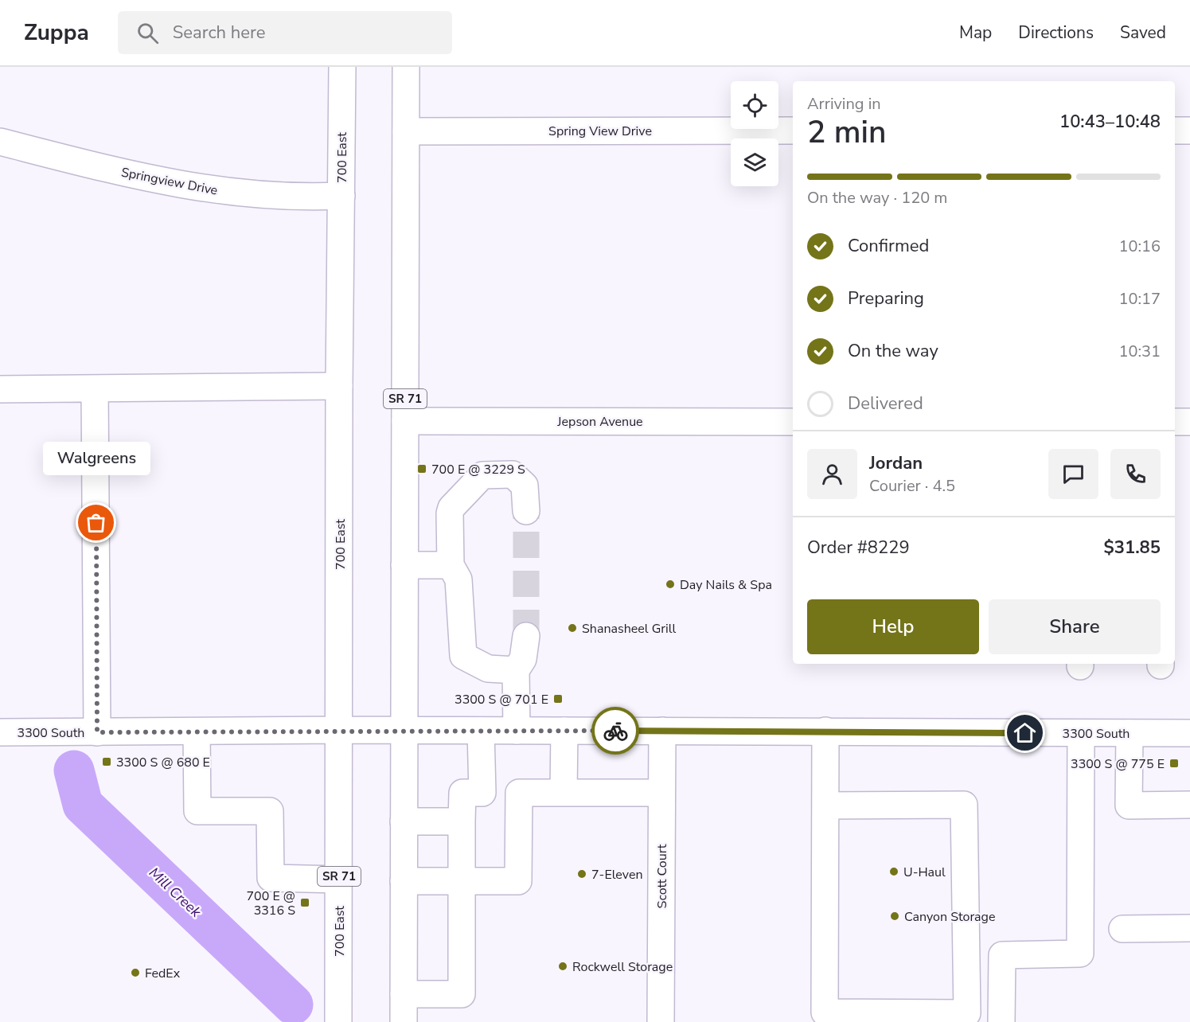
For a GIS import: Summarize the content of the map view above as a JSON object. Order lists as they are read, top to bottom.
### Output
{
  "streets": {
    "main road": [
      "Spring View Drive",
      "700 East",
      "Springview Drive",
      "SR 71",
      "Jepson Avenue",
      "3300 South",
      "Scott Court"
    ]
  },
  "crossings": [
    ["Spring View Drive", "SR 71"],
    ["700 East", "Springview Drive"],
    ["700 East", "3300 South"],
    ["SR 71", "Jepson Avenue"],
    ["SR 71", "3300 South"],
    ["3300 South", "Scott Court"]
  ],
  "water": ["Mill Creek"],
  "places": {
    "transit": [
      "700 E @ 3229 S",
      "3300 S @ 701 E",
      "3300 S @ 680 E",
      "3300 S @ 775 E",
      "700 E @ 3316 S"
    ],
    "other": [
      "Walgreens",
      "Day Nails & Spa",
      "Shanasheel Grill",
      "U-Haul",
      "7-Eleven",
      "Canyon Storage",
      "Rockwell Storage",
      "FedEx"
    ]
  },
  "page": {
    "header": "Zuppa",
    "search": "Search here",
    "nav": ["Map", "Directions", "Saved"],
    "heading": ["2 min", "Arriving in", "10:43–10:48"],
    "panel": [
      "Jordan",
      "Courier · 4.5",
      "Order #8229",
      "$31.85"
    ],
    "bar": "On the way · 120 m",
    "list": [
      ["Confirmed", "10:16"],
      ["Preparing", "10:17"],
      ["On the way", "10:31"],
      "Delivered"
    ],
    "bubble": "Walgreens",
    "buttons": ["Help", "Share"]
  }
}
